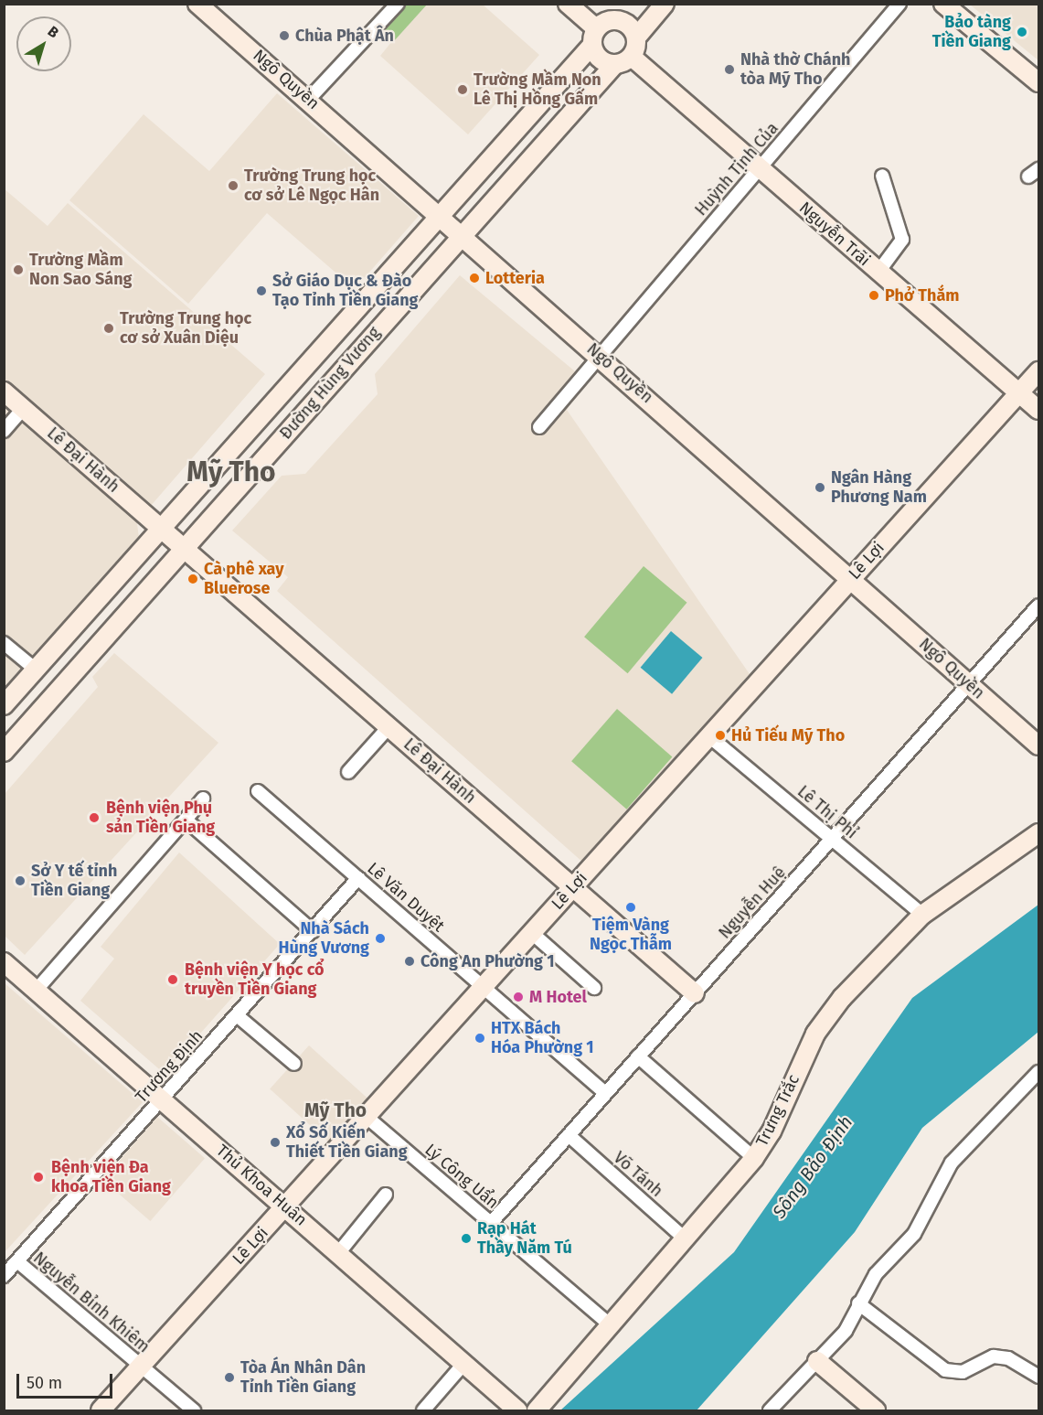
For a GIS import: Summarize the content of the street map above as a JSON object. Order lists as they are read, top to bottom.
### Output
{
  "streets": {
    "main road": [
      "Ngô Quyền",
      "Nguyễn Trãi",
      "Đường Hùng Vương",
      "Lê Đại Hành",
      "Lê Lợi",
      "Trưng Trắc",
      "Thủ Khoa Huân"
    ],
    "street": [
      "Huỳnh Tịnh Của",
      "Lê Thị Phỉ",
      "Lê Văn Duyệt",
      "Nguyễn Huệ",
      "Trương Định",
      "Võ Tánh",
      "Lý Công Uẩn",
      "Nguyễn Bỉnh Khiêm"
    ]
  },
  "crossings": [
    ["Ngô Quyền", "Huỳnh Tịnh Của"],
    ["Ngô Quyền", "Đường Hùng Vương"],
    ["Ngô Quyền", "Lê Lợi"],
    ["Ngô Quyền", "Nguyễn Huệ"],
    ["Huỳnh Tịnh Của", "Nguyễn Trãi"],
    ["Nguyễn Trãi", "Đường Hùng Vương"],
    ["Nguyễn Trãi", "Lê Lợi"],
    ["Đường Hùng Vương", "Lê Đại Hành"],
    ["Lê Đại Hành", "Lê Lợi"],
    ["Lê Đại Hành", "Nguyễn Huệ"],
    ["Lê Lợi", "Lê Thị Phỉ"],
    ["Lê Lợi", "Lê Văn Duyệt"],
    ["Lê Lợi", "Lý Công Uẩn"],
    ["Lê Lợi", "Thủ Khoa Huân"],
    ["Lê Lợi", "Nguyễn Bỉnh Khiêm"],
    ["Lê Thị Phỉ", "Nguyễn Huệ"],
    ["Lê Thị Phỉ", "Trưng Trắc"],
    ["Lê Văn Duyệt", "Nguyễn Huệ"],
    ["Lê Văn Duyệt", "Trương Định"],
    ["Nguyễn Huệ", "Võ Tánh"],
    ["Nguyễn Huệ", "Lý Công Uẩn"],
    ["Trương Định", "Thủ Khoa Huân"],
    ["Trương Định", "Nguyễn Bỉnh Khiêm"],
    ["Trưng Trắc", "Võ Tánh"],
    ["Trưng Trắc", "Lý Công Uẩn"]
  ],
  "districts": ["Mỹ Tho", "Mỹ Tho"],
  "water": ["Sông Bảo Định"],
  "places": [
    "Bảo tàng Tiền Giang",
    "Chùa Phật Ân",
    "Nhà thờ Chánh tòa Mỹ Tho",
    "Trường Mầm Non Lê Thị Hồng Gấm",
    "Trường Trung học cơ sở Lê Ngọc Hân",
    "Trường Mầm Non Sao Sáng",
    "Lotteria",
    "Sở Giáo Dục & Đào Tạo Tỉnh Tiền Giang",
    "Phở Thắm",
    "Trường Trung học cơ sở Xuân Diệu",
    "Ngân Hàng Phương Nam",
    "Cà phê xay Bluerose",
    "Hủ Tiếu Mỹ Tho",
    "Bệnh viện Phụ sản Tiền Giang",
    "Sở Y tế tỉnh Tiền Giang",
    "Tiệm Vàng Ngọc Thẫm",
    "Nhà Sách Hùng Vương",
    "Công An Phường 1",
    "Bệnh viện Y học cổ truyền Tiền Giang",
    "M Hotel",
    "HTX Bách Hóa Phường 1",
    "Xổ Số Kiến Thiết Tiền Giang",
    "Bệnh viện Đa khoa Tiền Giang",
    "Rạp Hát Thầy Năm Tú",
    "Tòa Án Nhân Dân Tỉnh Tiền Giang"
  ],
  "scale_bar": "50 m",
  "north": "top right"
}
